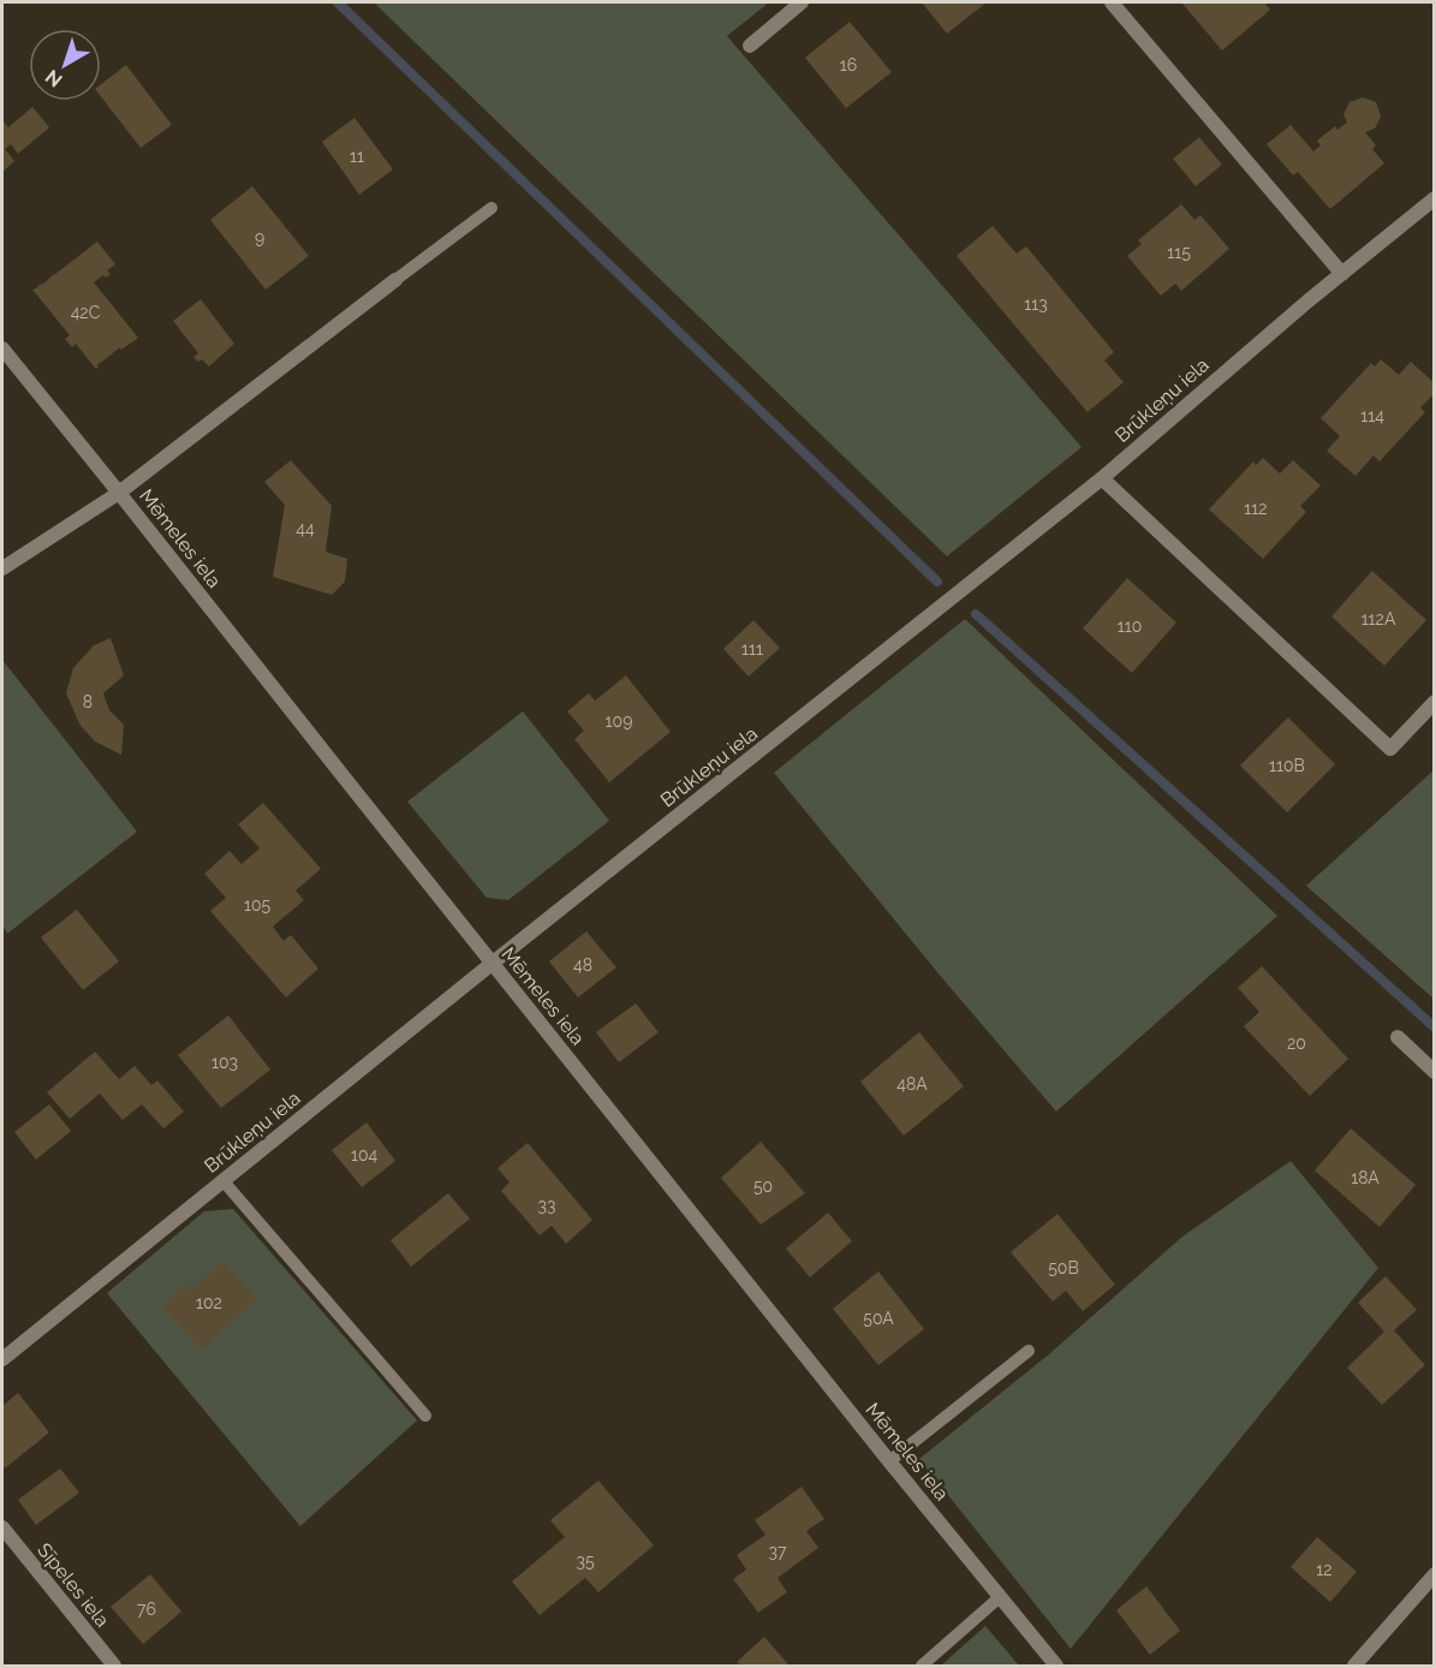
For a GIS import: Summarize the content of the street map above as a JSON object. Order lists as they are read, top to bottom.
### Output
{
  "streets": {
    "street": ["Brūkleņu iela", "Mēmeles iela", "Sīpeles iela"]
  },
  "crossings": [
    ["Brūkleņu iela", "Mēmeles iela"]
  ],
  "house_numbers": [
    "16",
    "11",
    "9",
    "115",
    "113",
    "42C",
    "114",
    "112",
    "44",
    "112A",
    "110",
    "111",
    "8",
    "109",
    "110B",
    "105",
    "48",
    "20",
    "103",
    "48A",
    "104",
    "18A",
    "50",
    "33",
    "50B",
    "102",
    "50A",
    "37",
    "35",
    "12",
    "76"
  ],
  "north": "bottom left"
}
